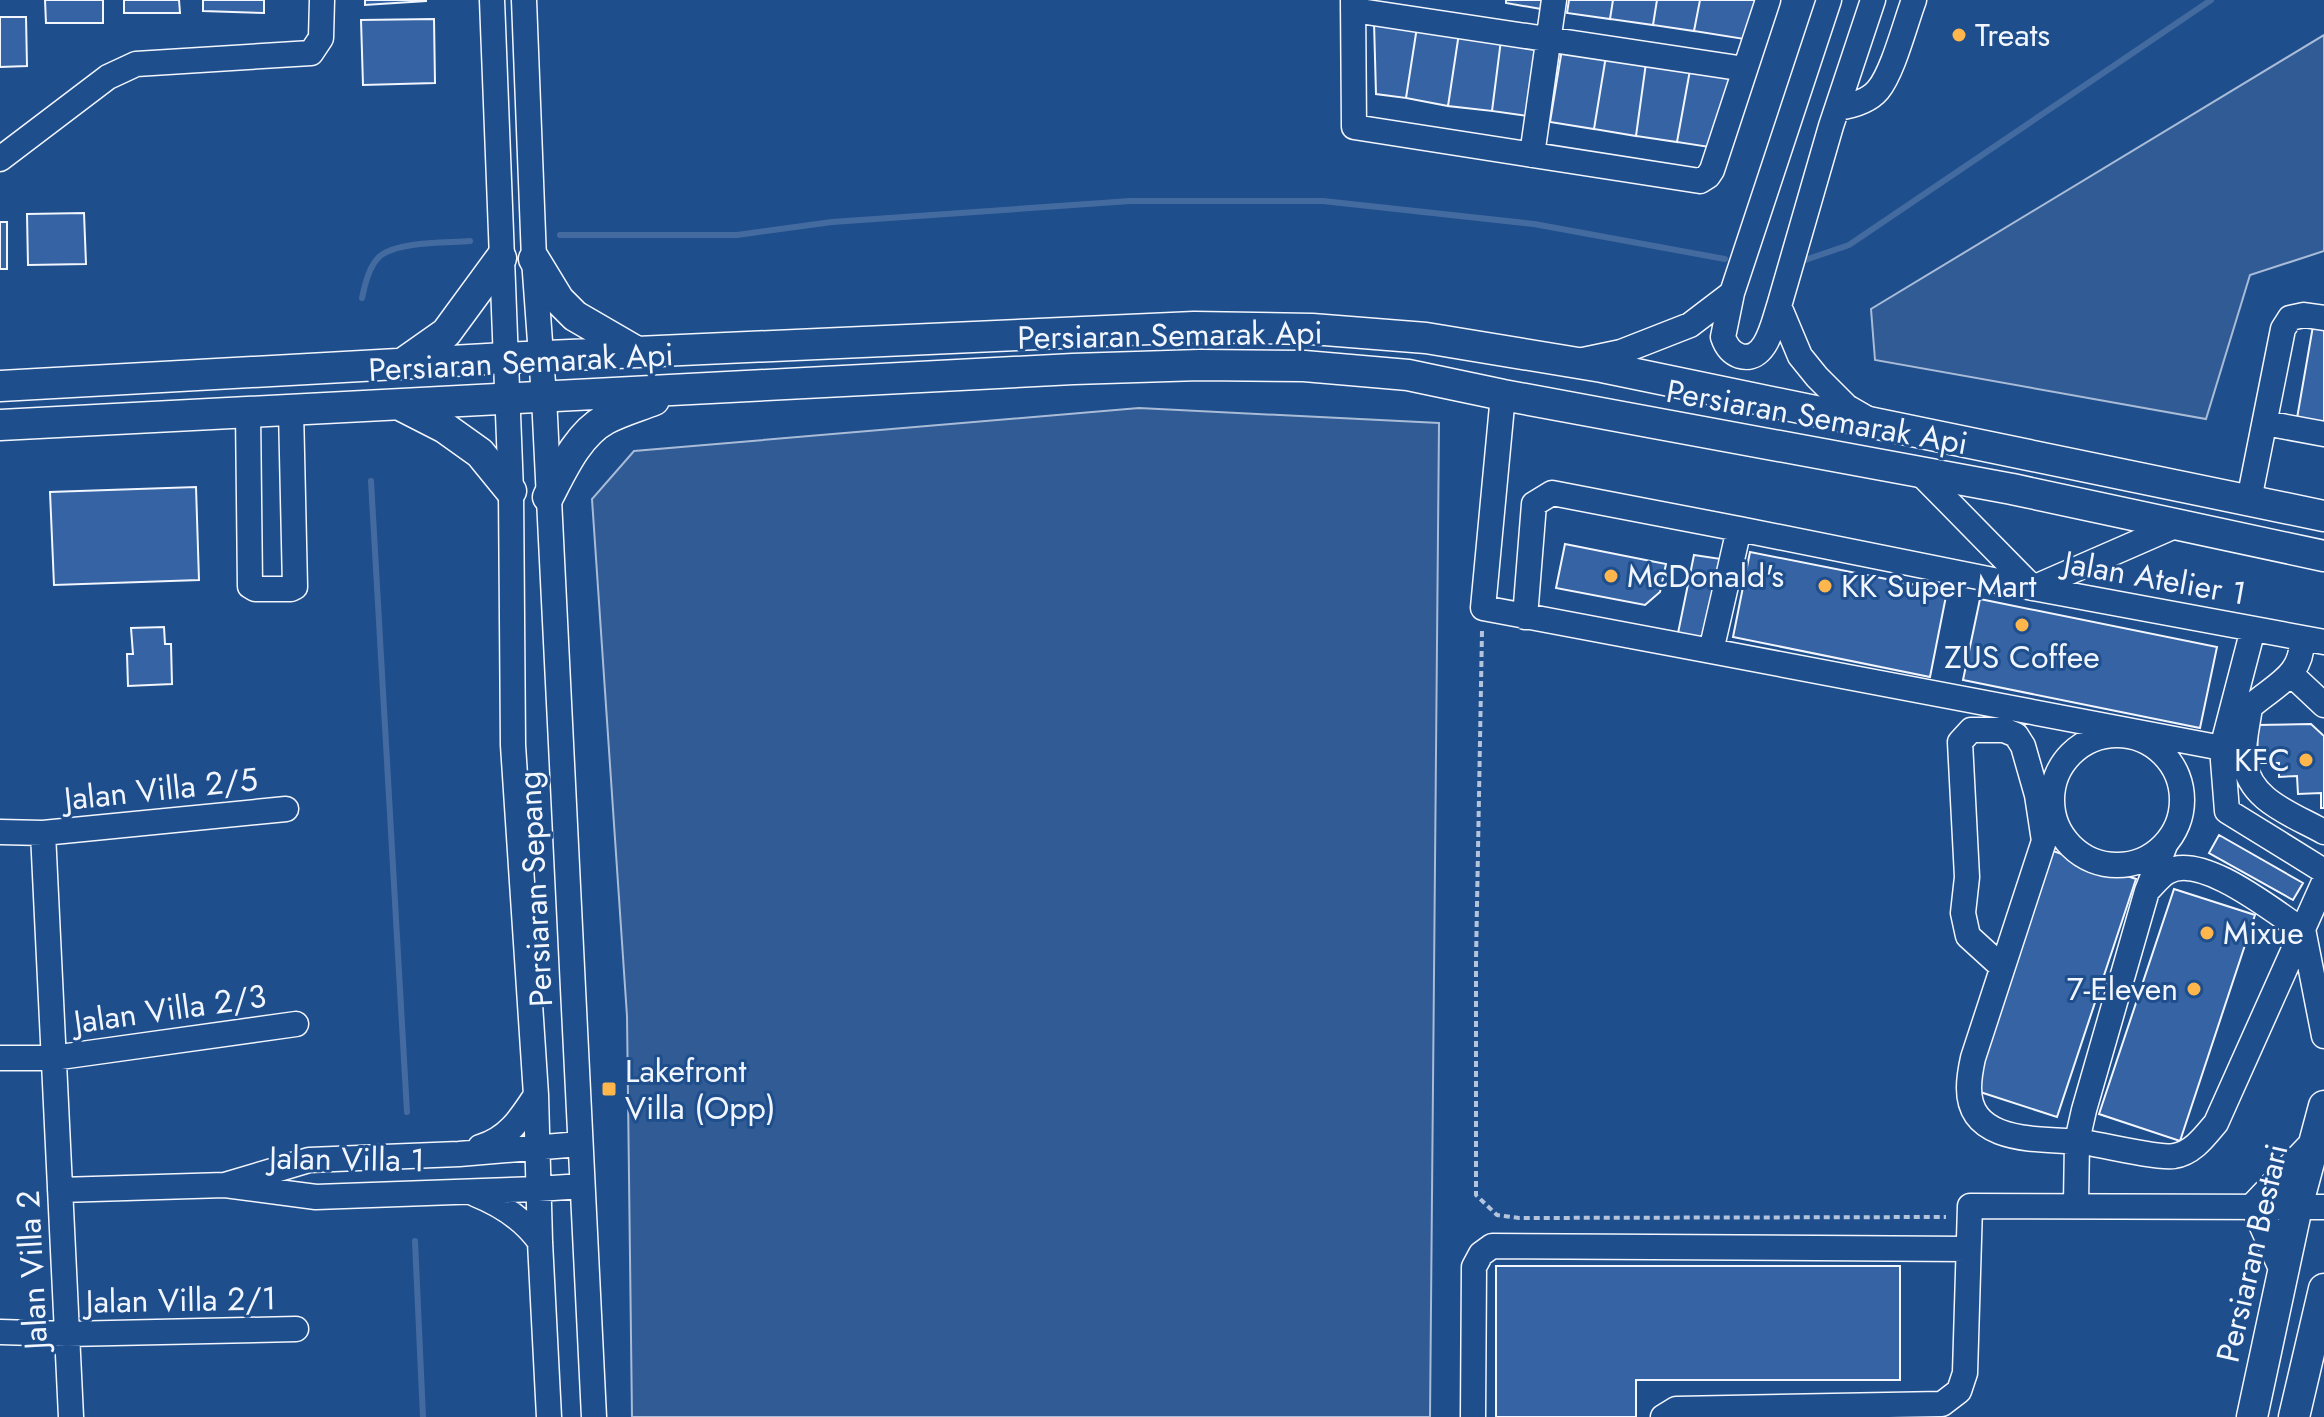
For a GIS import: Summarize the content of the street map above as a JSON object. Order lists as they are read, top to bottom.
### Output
{
  "streets": {
    "main road": ["Persiaran Semarak Api", "Persiaran Bestari"],
    "street": [
      "Jalan Atelier 1",
      "Jalan Villa 2/5",
      "Persiaran Sepang",
      "Jalan Villa 2/3",
      "Jalan Villa 1",
      "Jalan Villa 2",
      "Jalan Villa 2/1"
    ]
  },
  "crossings": [
    ["Persiaran Semarak Api", "Persiaran Sepang"],
    ["Jalan Villa 2/5", "Jalan Villa 2"],
    ["Persiaran Sepang", "Jalan Villa 1"],
    ["Jalan Villa 2/3", "Jalan Villa 2"],
    ["Jalan Villa 1", "Jalan Villa 2"],
    ["Jalan Villa 2", "Jalan Villa 2/1"]
  ],
  "places": {
    "other": [
      "Treats",
      "McDonald's",
      "KK Super Mart",
      "ZUS Coffee",
      "KFC",
      "Mixue",
      "7-Eleven"
    ],
    "transit": ["Lakefront Villa (Opp)"]
  }
}
